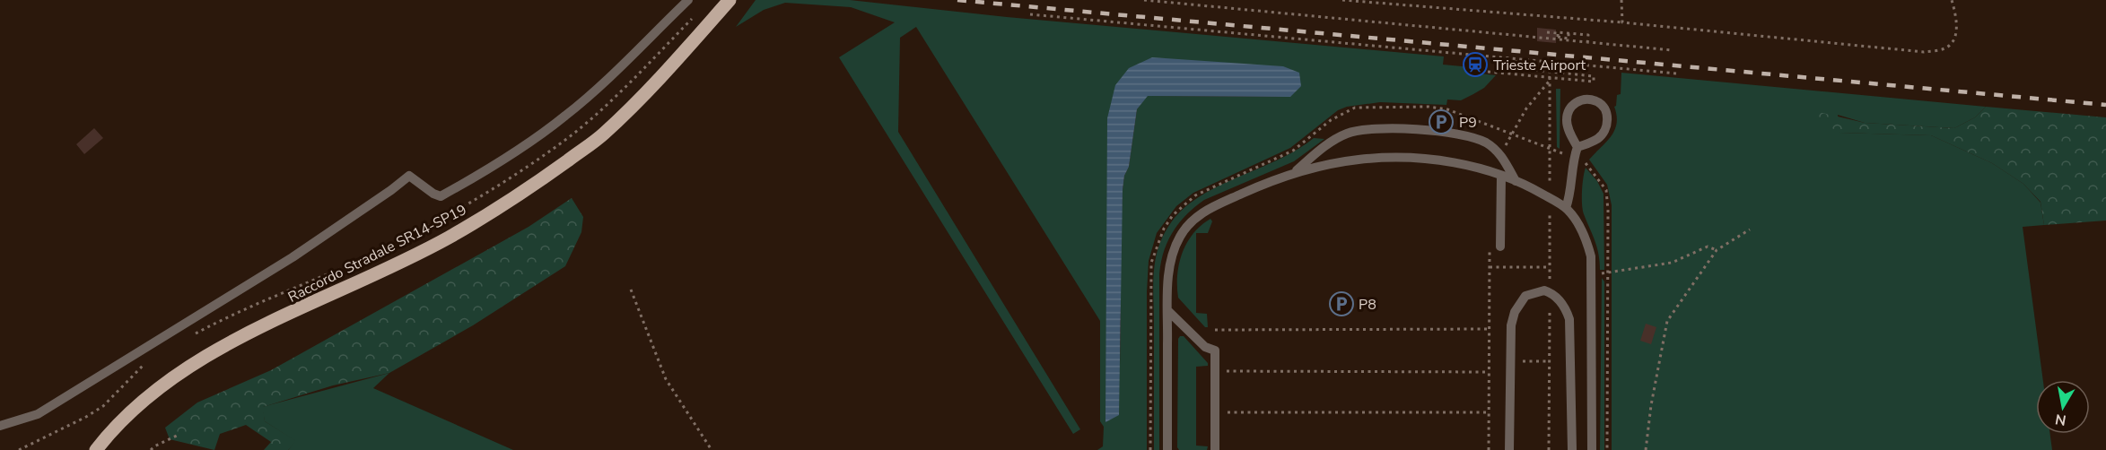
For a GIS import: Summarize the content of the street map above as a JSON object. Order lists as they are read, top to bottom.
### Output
{
  "streets": {
    "main road": ["Raccordo Stradale SR14-SP19"]
  },
  "places": {
    "station": ["Trieste Airport"],
    "parking": ["P9", "P8"]
  },
  "north": "bottom"
}
